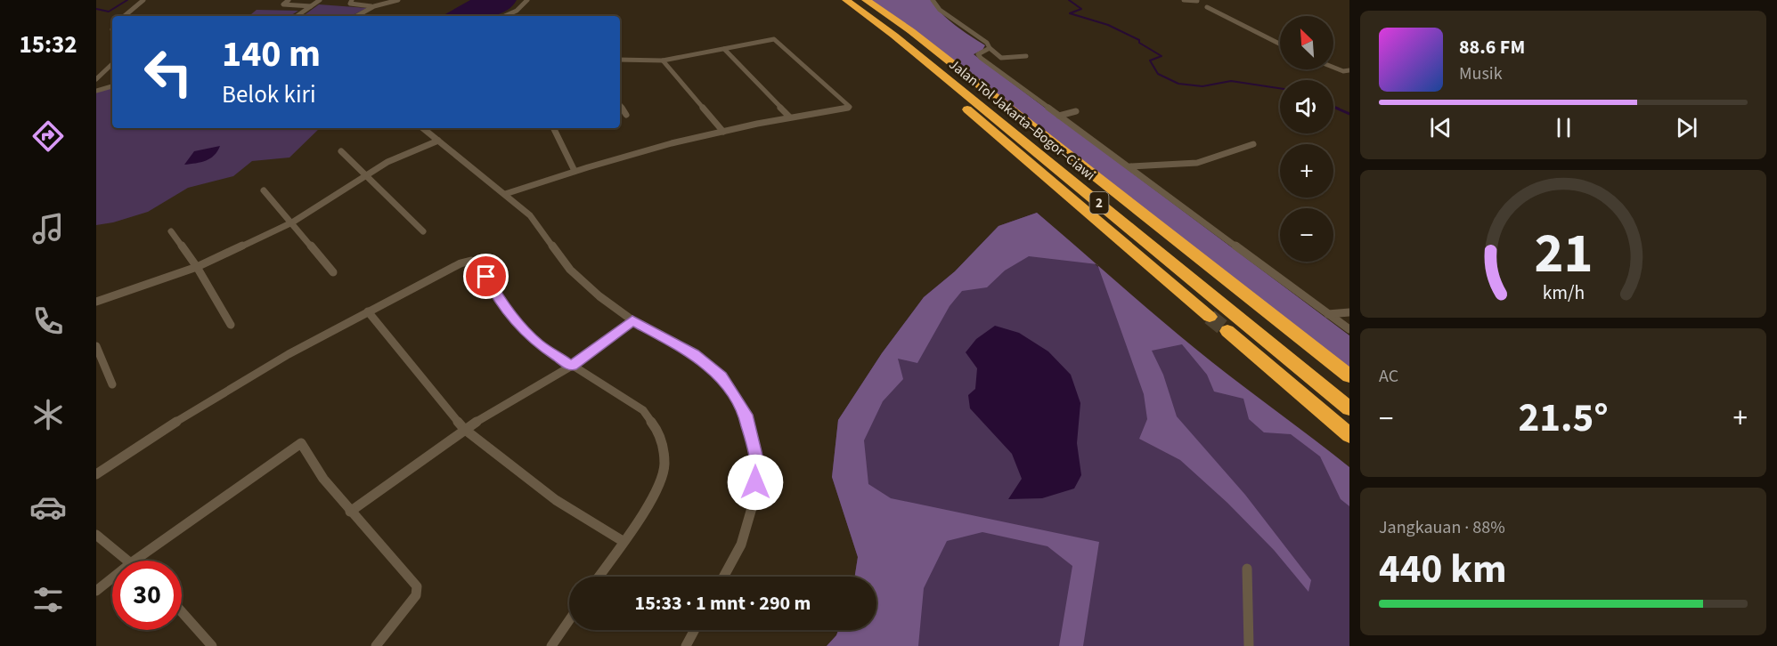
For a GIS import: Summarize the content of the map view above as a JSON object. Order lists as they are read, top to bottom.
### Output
{
  "streets": {
    "highway": ["Jalan Tol Jakarta–Bogor–Ciawi", "2"]
  },
  "north": "top left",
  "page": {
    "tabs": "15:32",
    "map_buttons": ["+", "−"],
    "turn": ["140 m", "Belok kiri"],
    "song": ["88.6 FM", "Musik"],
    "tile": [
      "AC",
      ["Jangkauan · 88%", "440 km"]
    ],
    "heat": ["−", "21.5°", "+"],
    "limit": "30",
    "trip": "15:33 · 1 mnt · 290 m",
    "gauge": ["21", "km/h"]
  }
}
